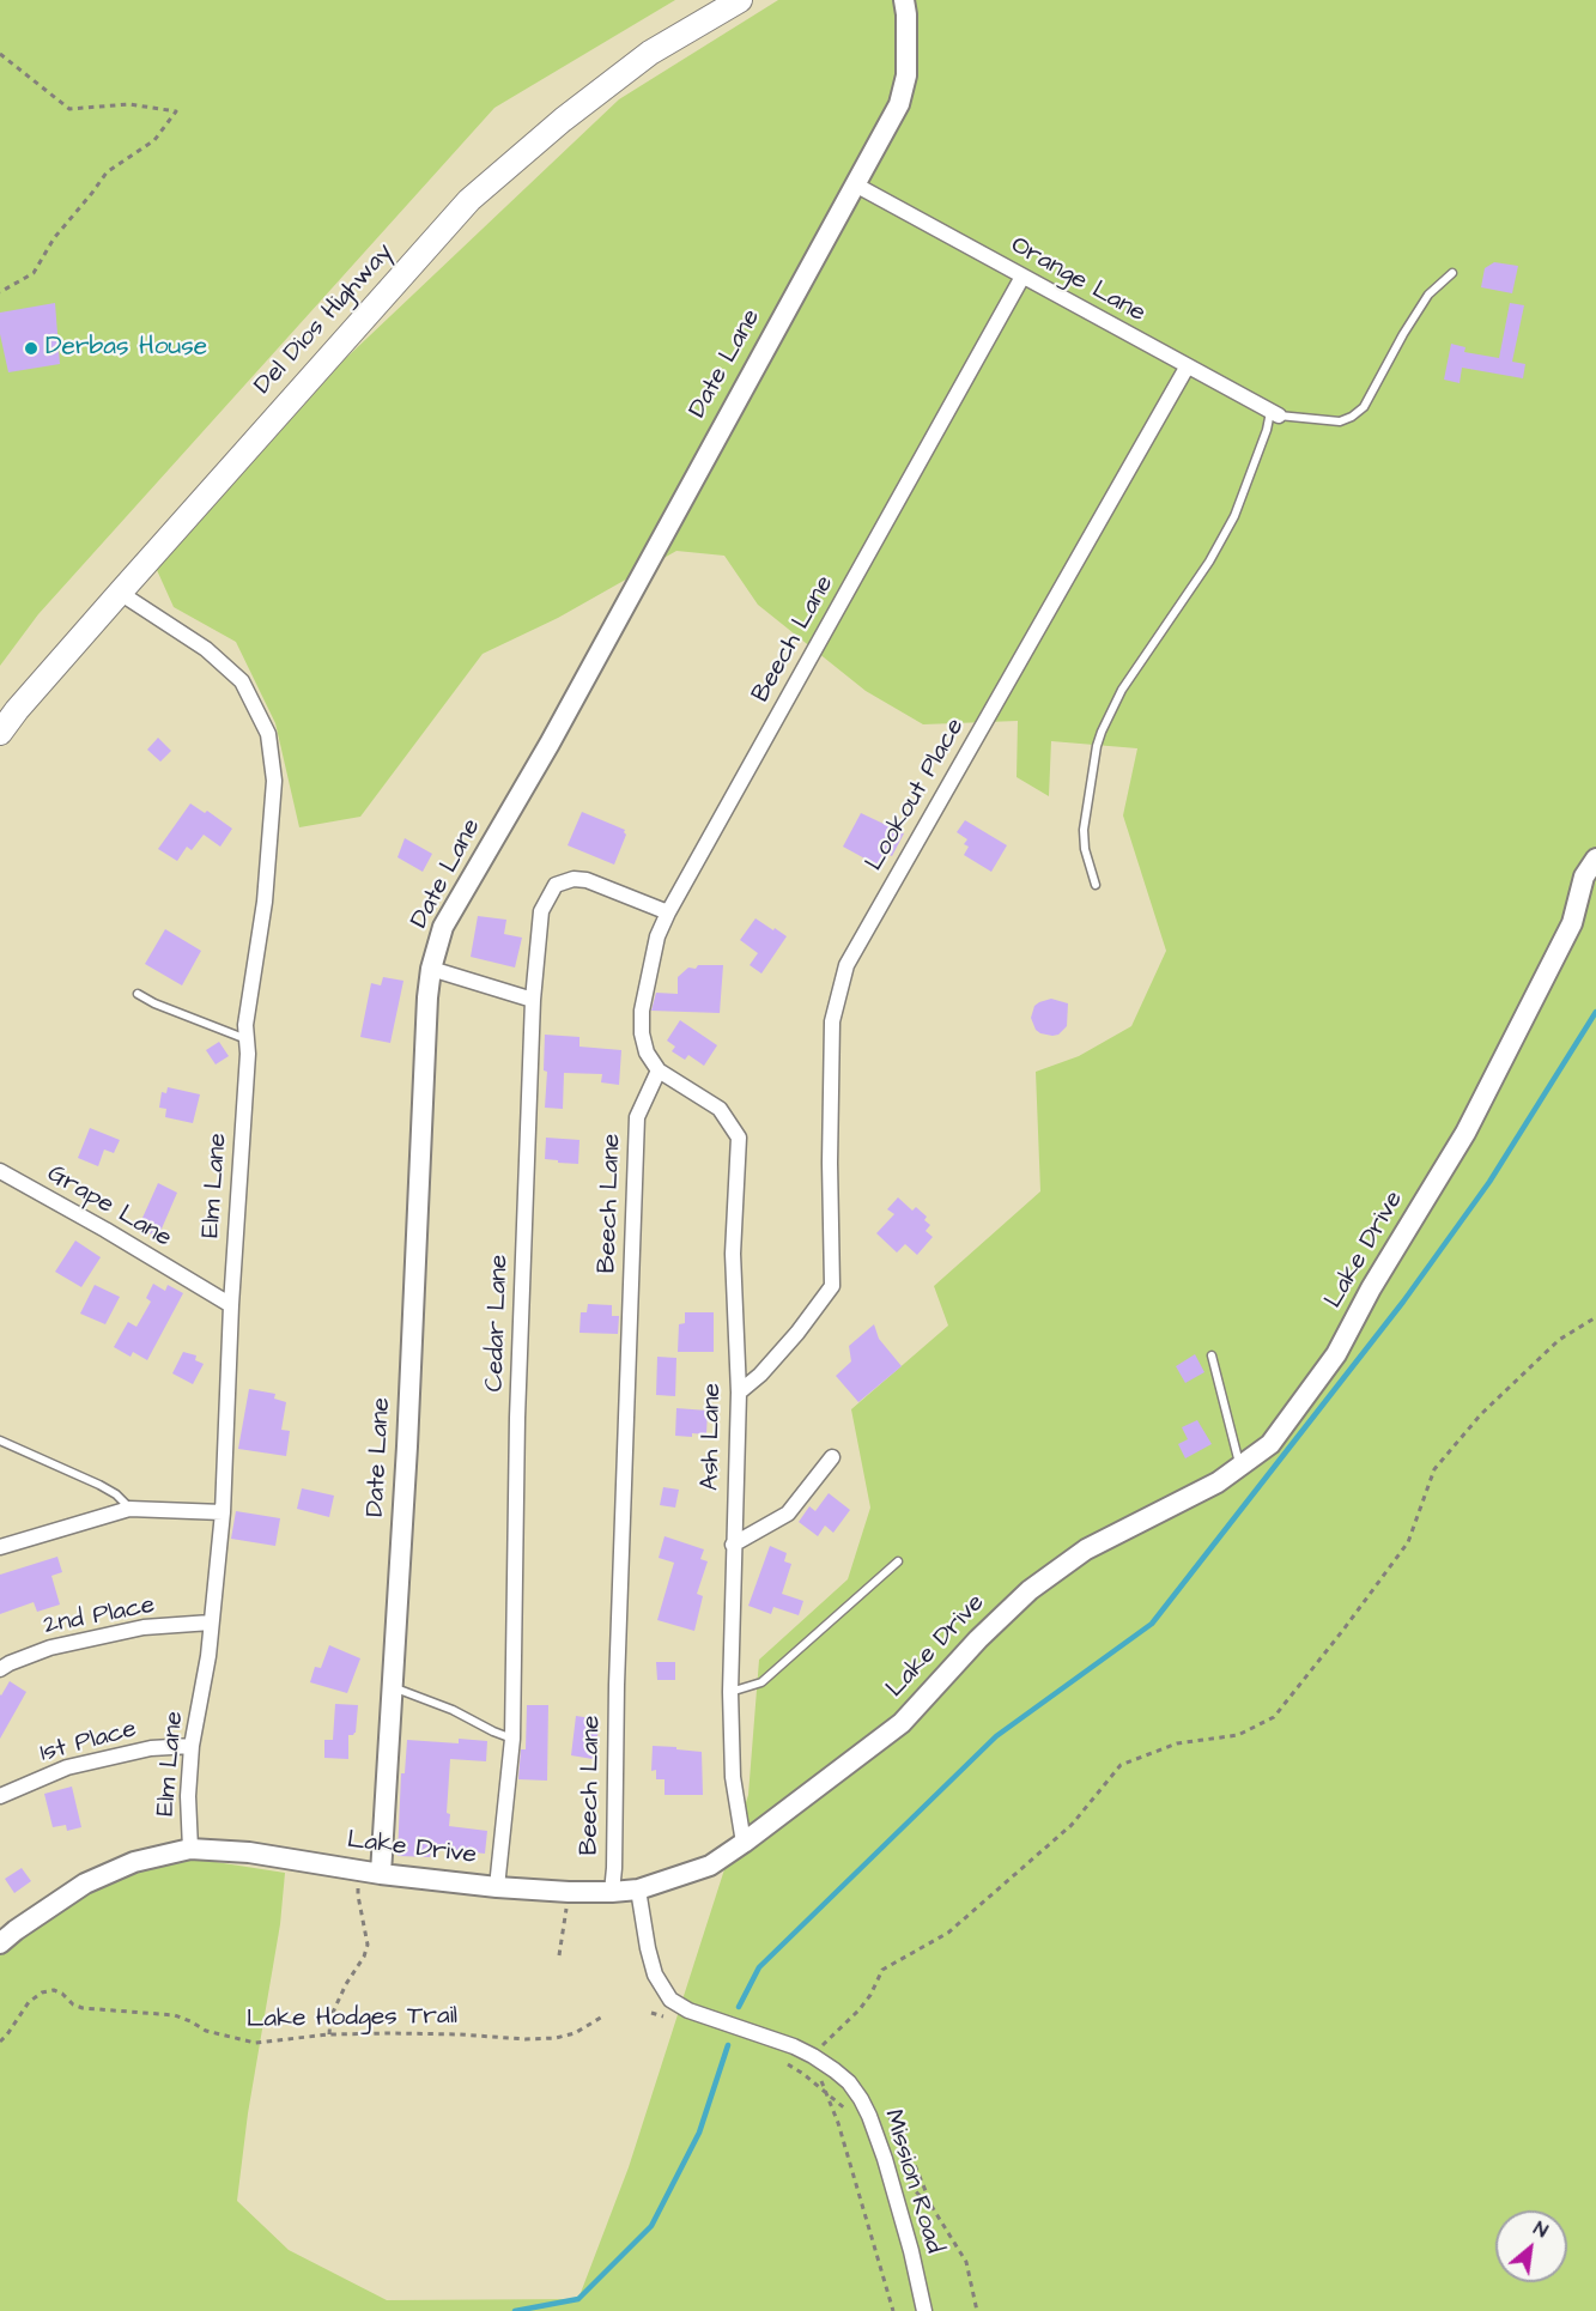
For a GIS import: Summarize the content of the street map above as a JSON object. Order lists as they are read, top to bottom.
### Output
{
  "streets": {
    "main road": ["Del Dios Highway"],
    "street": [
      "Orange Lane",
      "Date Lane",
      "Beech Lane",
      "Lookout Place",
      "Elm Lane",
      "Grape Lane",
      "Lake Drive",
      "Cedar Lane",
      "Ash Lane",
      "2nd Place",
      "1st Place",
      "Mission Road"
    ],
    "path": ["Lake Hodges Trail"]
  },
  "crossings": [
    ["Orange Lane", "Date Lane"],
    ["Orange Lane", "Beech Lane"],
    ["Orange Lane", "Lookout Place"],
    ["Del Dios Highway", "Elm Lane"],
    ["Date Lane", "Lake Drive"],
    ["Beech Lane", "Lake Drive"],
    ["Beech Lane", "Cedar Lane"],
    ["Beech Lane", "Ash Lane"],
    ["Lookout Place", "Ash Lane"],
    ["Elm Lane", "Grape Lane"],
    ["Elm Lane", "Lake Drive"],
    ["Elm Lane", "2nd Place"],
    ["Elm Lane", "1st Place"],
    ["Lake Drive", "Cedar Lane"],
    ["Lake Drive", "Ash Lane"],
    ["Lake Drive", "Mission Road"]
  ],
  "places": ["Derbas House"],
  "north": "top right"
}
